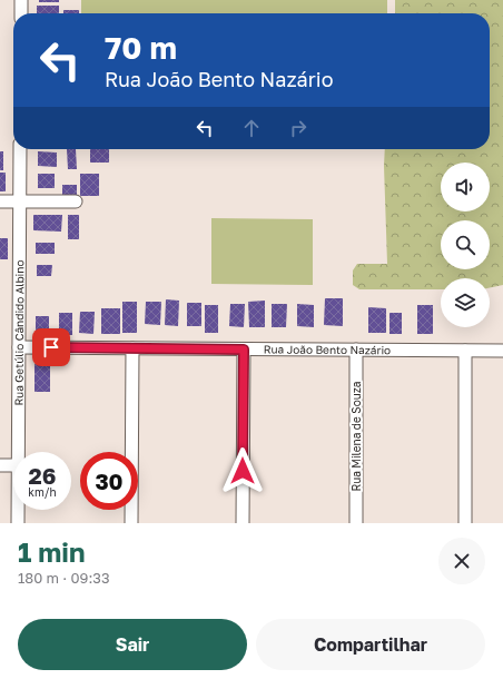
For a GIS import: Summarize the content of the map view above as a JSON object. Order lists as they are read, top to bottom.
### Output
{
  "streets": {
    "street": ["Rua Getúlio Cândido Albino", "Rua João Bento Nazário", "Rua Milena de Souza"]
  },
  "crossings": [
    ["Rua Getúlio Cândido Albino", "Rua João Bento Nazário"],
    ["Rua João Bento Nazário", "Rua Milena de Souza"]
  ],
  "page": {
    "turn": ["70 m", "Rua João Bento Nazário"],
    "speed": "26 km/h",
    "limit": "30",
    "heading": ["1 min", "180 m · 09:33"],
    "buttons": ["Sair", "Compartilhar"]
  }
}
